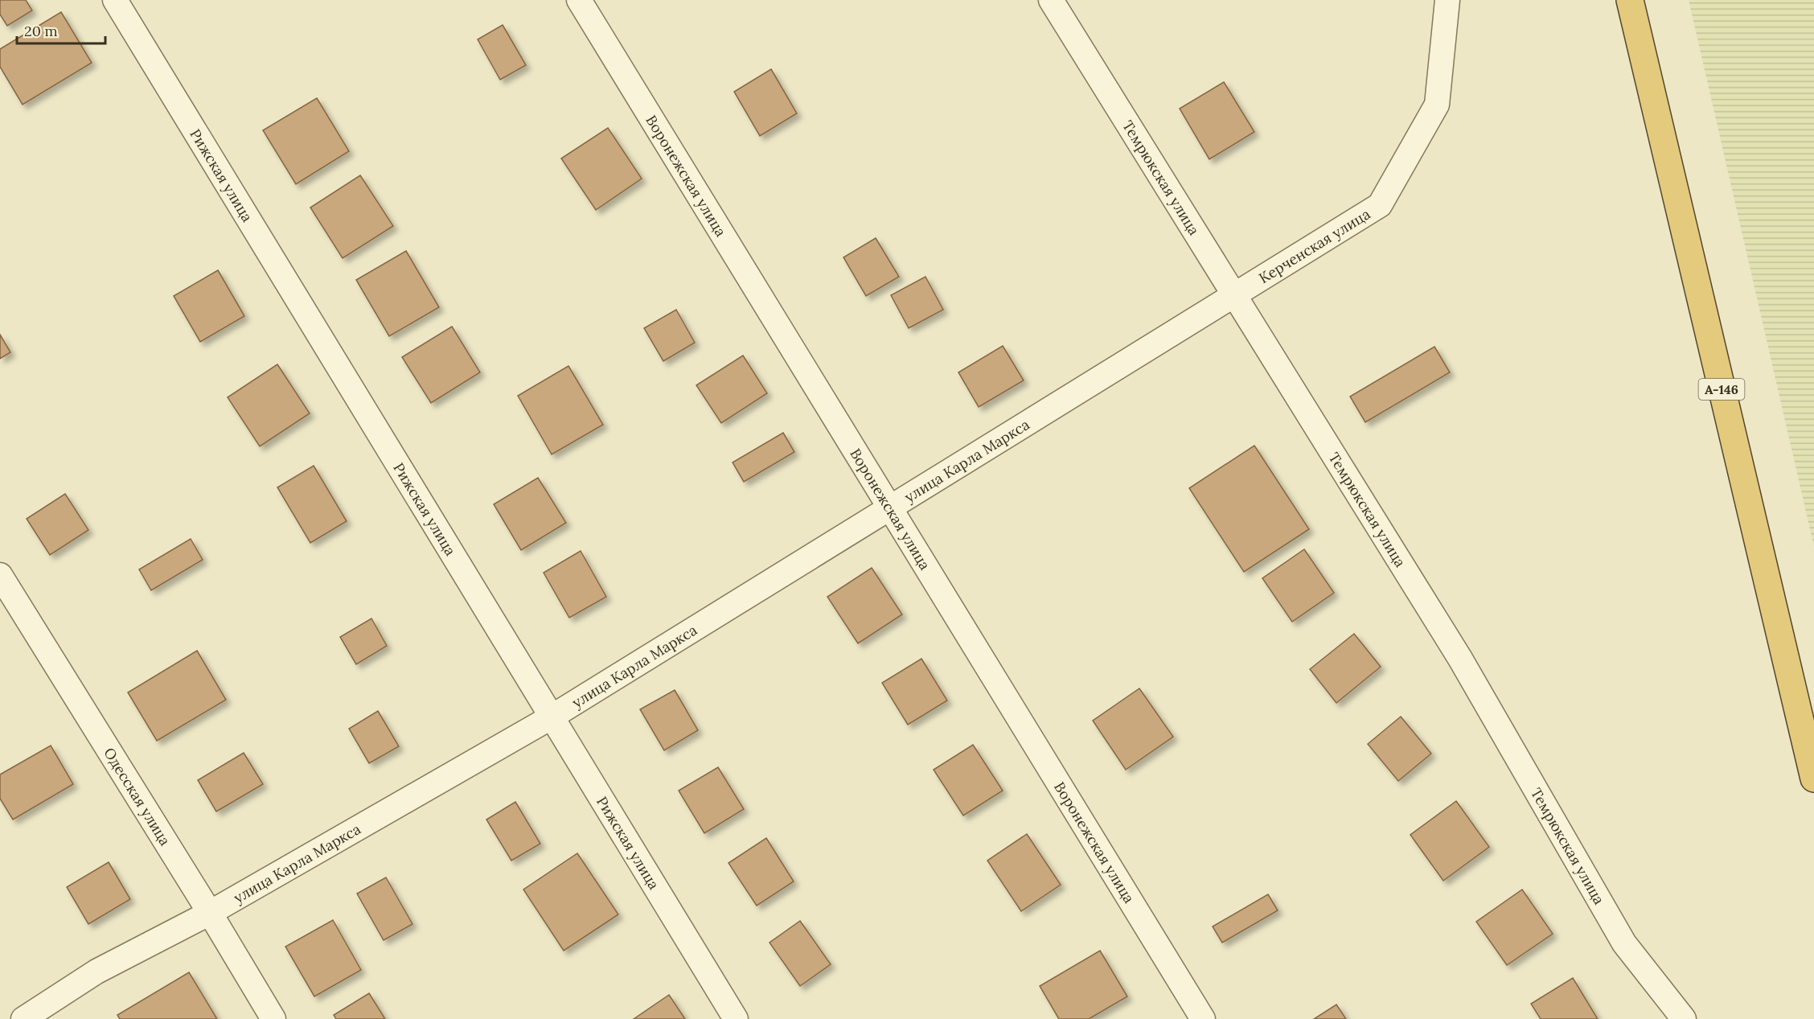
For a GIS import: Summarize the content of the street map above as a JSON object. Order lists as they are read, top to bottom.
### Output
{
  "streets": {
    "highway": ["А-146"],
    "street": [
      "Рижская улица",
      "Воронежская улица",
      "Темрюкская улица",
      "Керченская улица",
      "улица Карла Маркса",
      "Одесская улица"
    ]
  },
  "crossings": [
    ["Рижская улица", "улица Карла Маркса"],
    ["Воронежская улица", "улица Карла Маркса"],
    ["Темрюкская улица", "Керченская улица"],
    ["Темрюкская улица", "улица Карла Маркса"],
    ["Керченская улица", "улица Карла Маркса"],
    ["улица Карла Маркса", "Одесская улица"]
  ],
  "scale_bar": "20 m"
}
